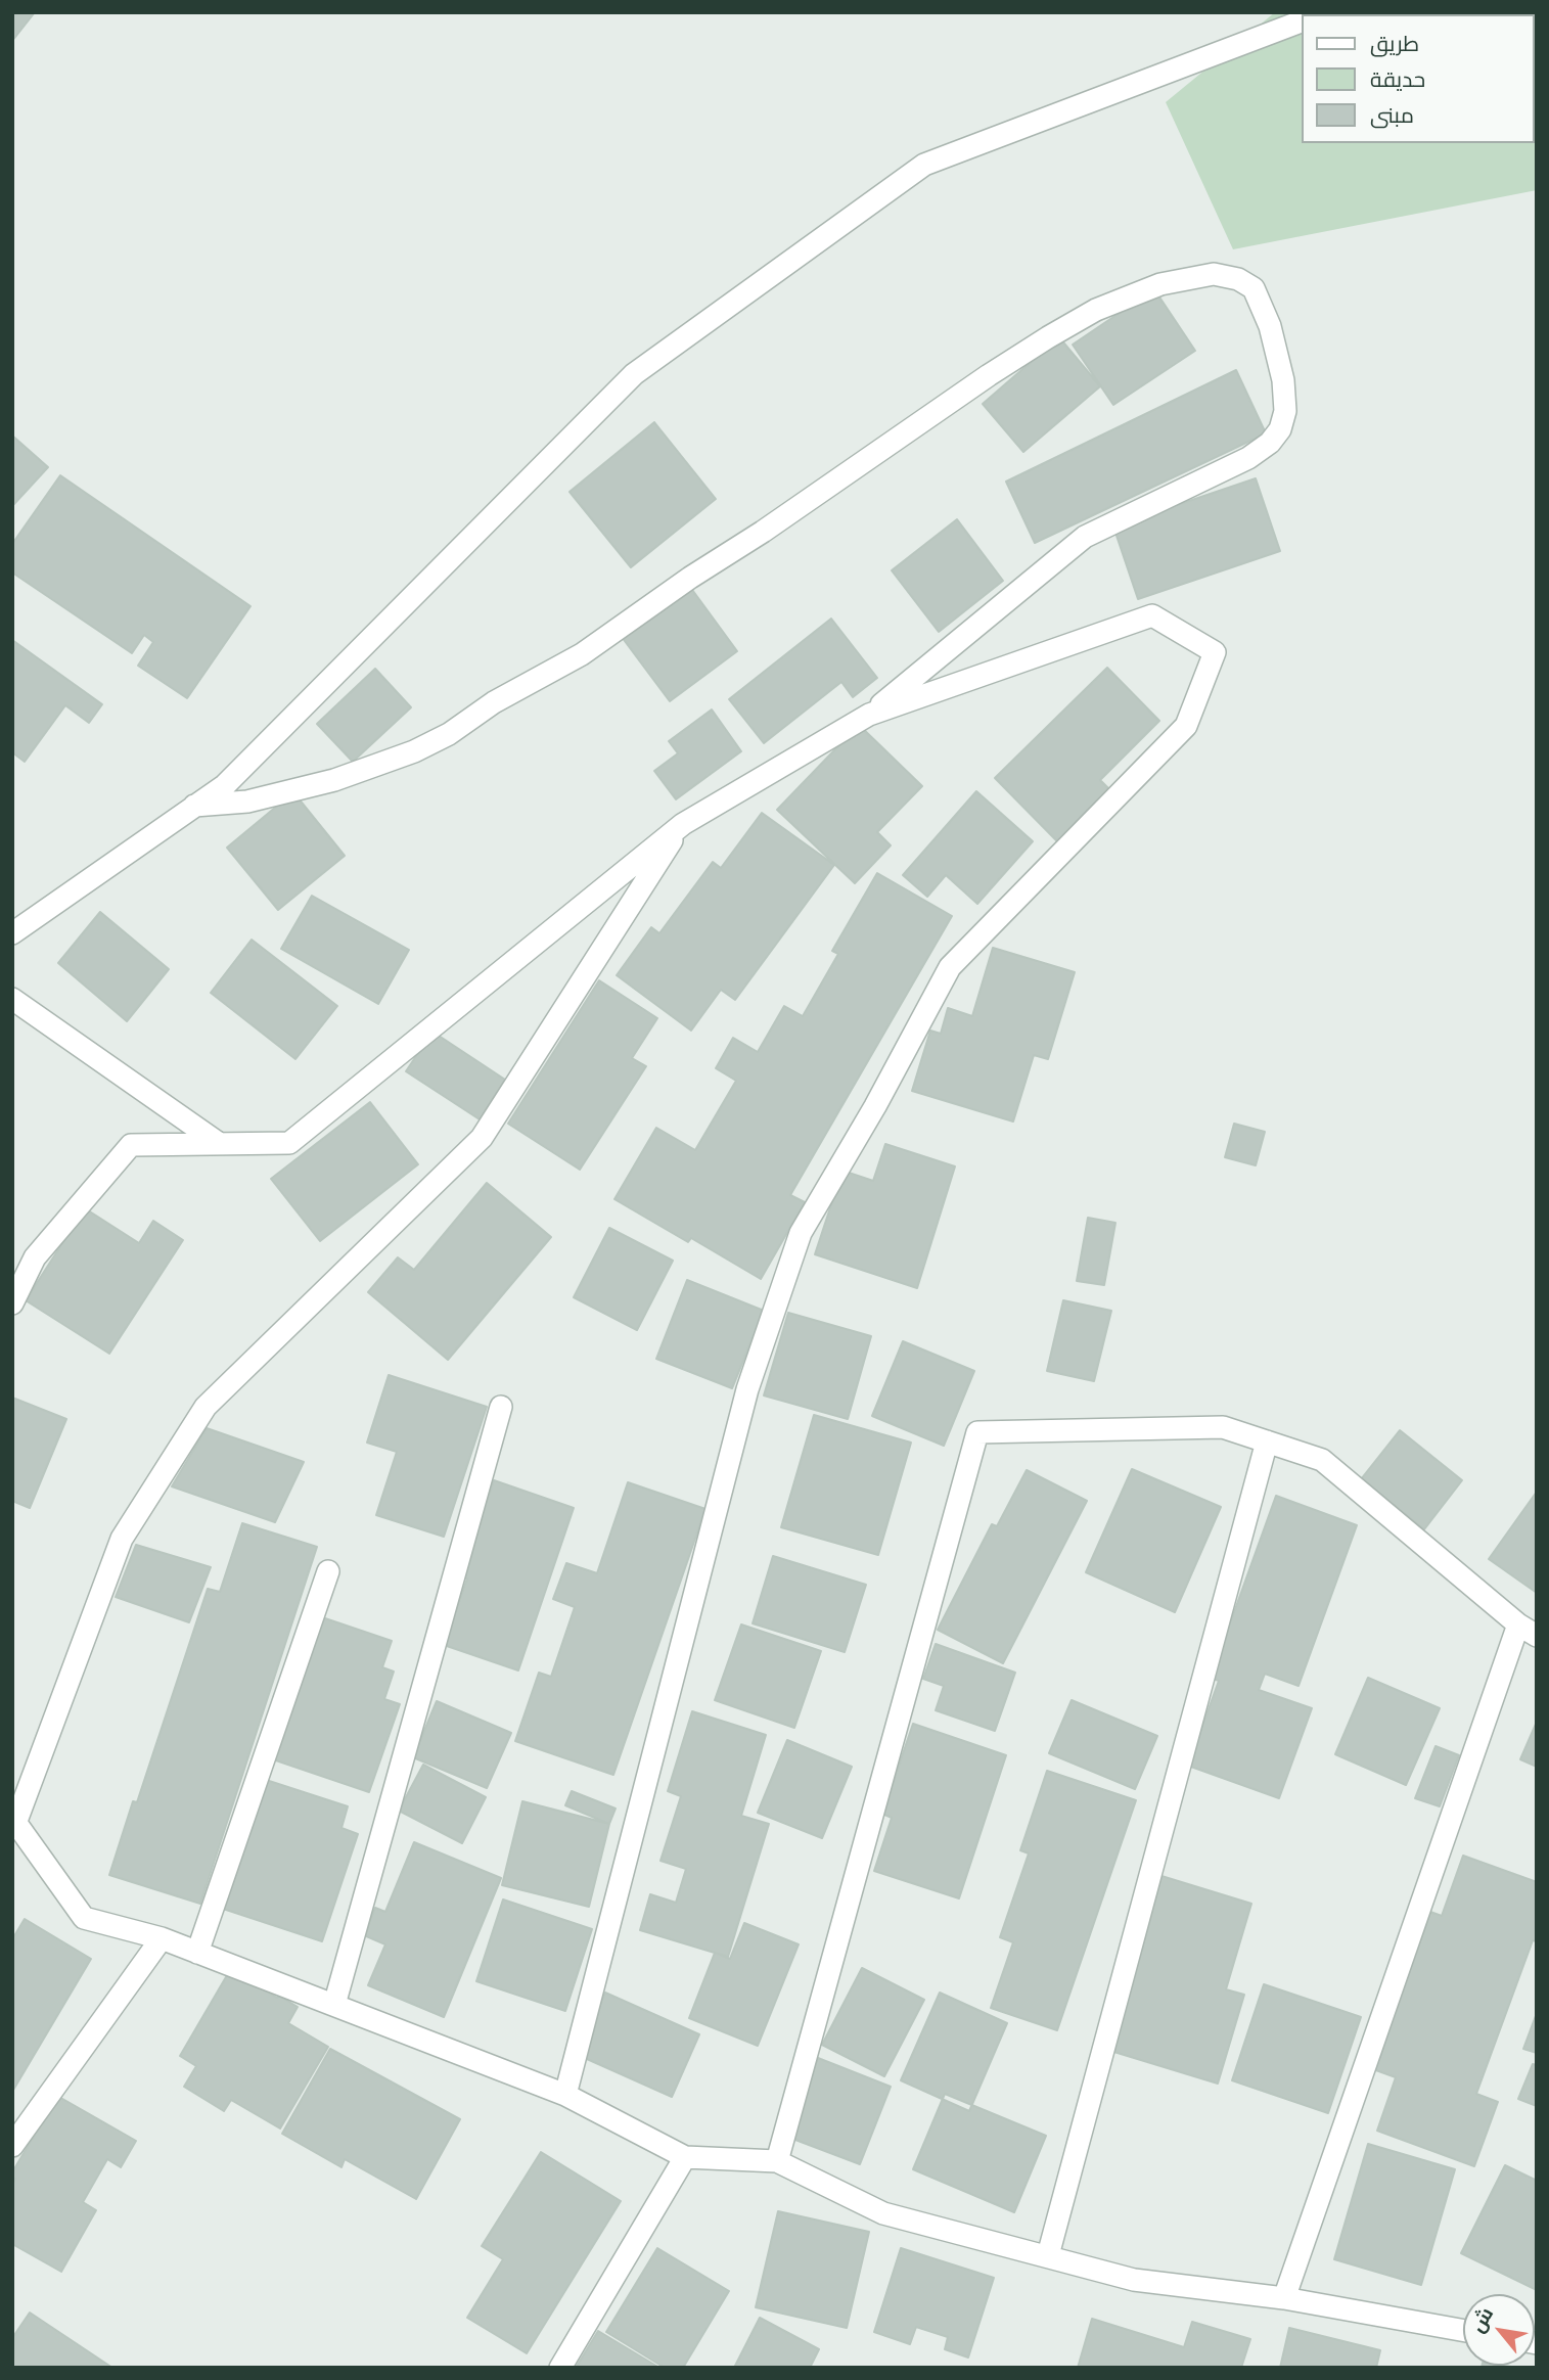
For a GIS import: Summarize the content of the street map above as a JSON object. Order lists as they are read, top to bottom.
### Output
{
  "legend": ["طريق", "حديقة", "مبنى"],
  "north": "top left"
}
